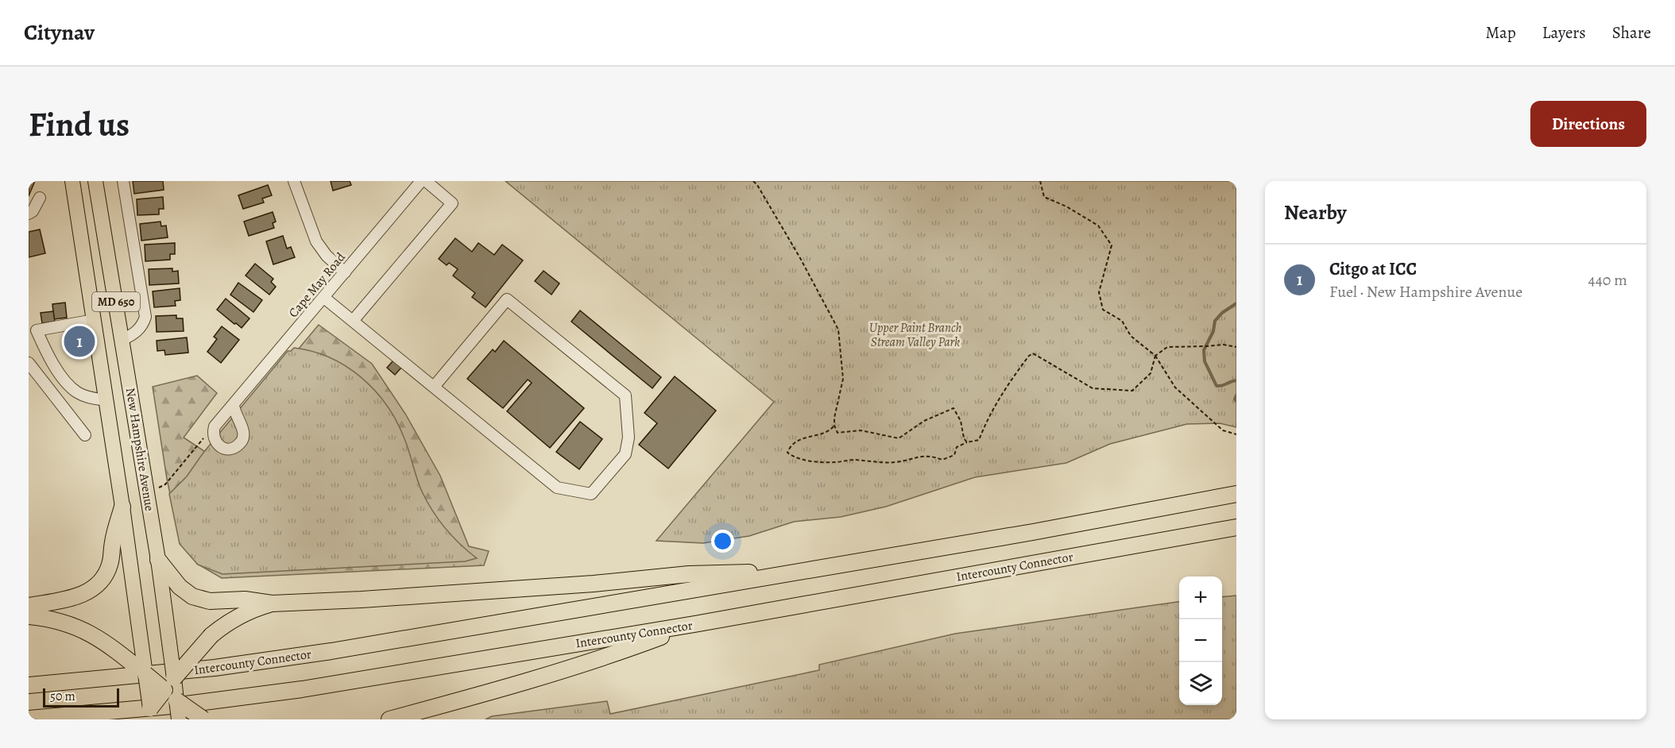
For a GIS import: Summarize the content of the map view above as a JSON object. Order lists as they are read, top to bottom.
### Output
{
  "streets": {
    "highway": ["Intercounty Connector"],
    "main road": ["MD 650", "New Hampshire Avenue"],
    "street": ["Cape May Road"]
  },
  "parks": ["Upper Paint Branch Stream Valley Park"],
  "scale_bar": "50 m",
  "page": {
    "header": "Citynav",
    "nav": ["Map", "Layers", "Share"],
    "buttons": "Directions",
    "title": "Find us",
    "heading": "Nearby",
    "list": [
      {
        "mark": "1",
        "name": "Citgo at ICC",
        "note": "Fuel · New Hampshire Avenue",
        "value": "440 m"
      }
    ],
    "pins": "1",
    "map_buttons": ["+", "−"],
    "scale": "50 m"
  }
}
